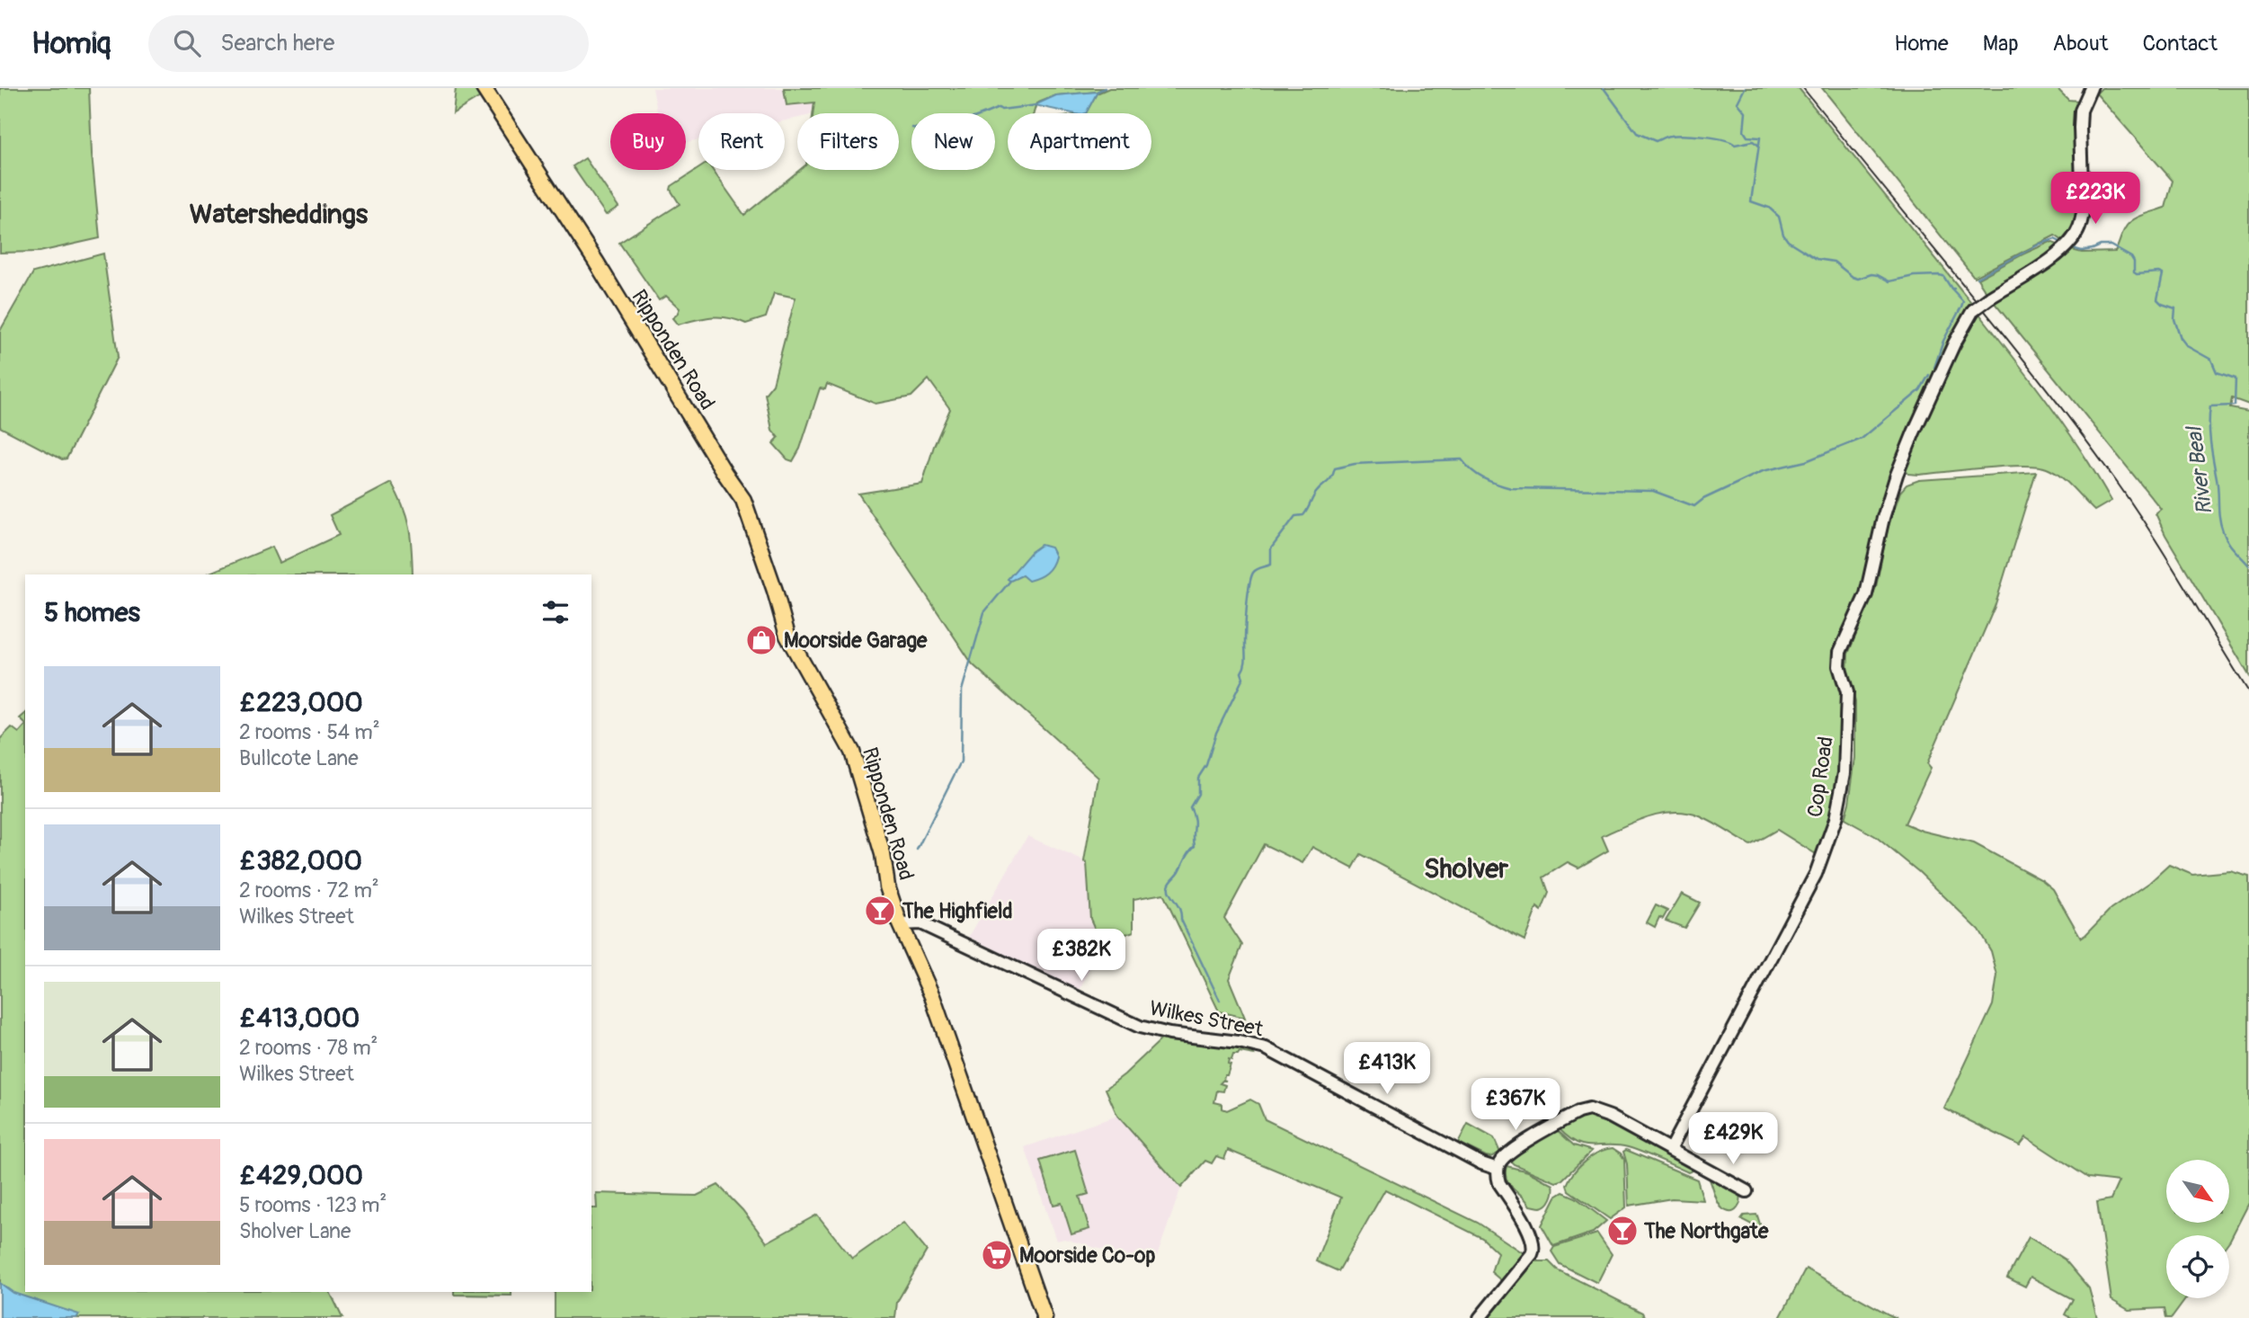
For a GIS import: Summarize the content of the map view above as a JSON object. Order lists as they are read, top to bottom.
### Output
{
  "streets": {
    "main road": ["Ripponden Road"],
    "street": ["Cop Road", "Wilkes Street"]
  },
  "crossings": [
    ["Ripponden Road", "Wilkes Street"]
  ],
  "districts": ["Watersheddings", "Sholver"],
  "water": ["River Beal"],
  "places": {
    "shop": ["Moorside Garage"],
    "bar": ["The Highfield", "The Northgate"],
    "supermarket": ["Moorside Co-op"]
  },
  "north": "bottom right",
  "page": {
    "header": "Homiq",
    "search": "Search here",
    "nav": [
      "Home",
      "Map",
      "About",
      "Contact"
    ],
    "chip": [
      "Buy",
      "Rent",
      "Filters",
      "New",
      "Apartment"
    ],
    "price": [
      "£223K",
      "£382K",
      "£413K",
      "£367K",
      "£429K"
    ],
    "heading": "5 homes",
    "list": [
      {
        "name": "£223,000",
        "note": "2 rooms · 54 m² · Bullcote Lane"
      },
      {
        "name": "£382,000",
        "note": "2 rooms · 72 m² · Wilkes Street"
      },
      {
        "name": "£413,000",
        "note": "2 rooms · 78 m² · Wilkes Street"
      },
      {
        "name": "£429,000",
        "note": "5 rooms · 123 m² · Sholver Lane"
      }
    ]
  }
}
